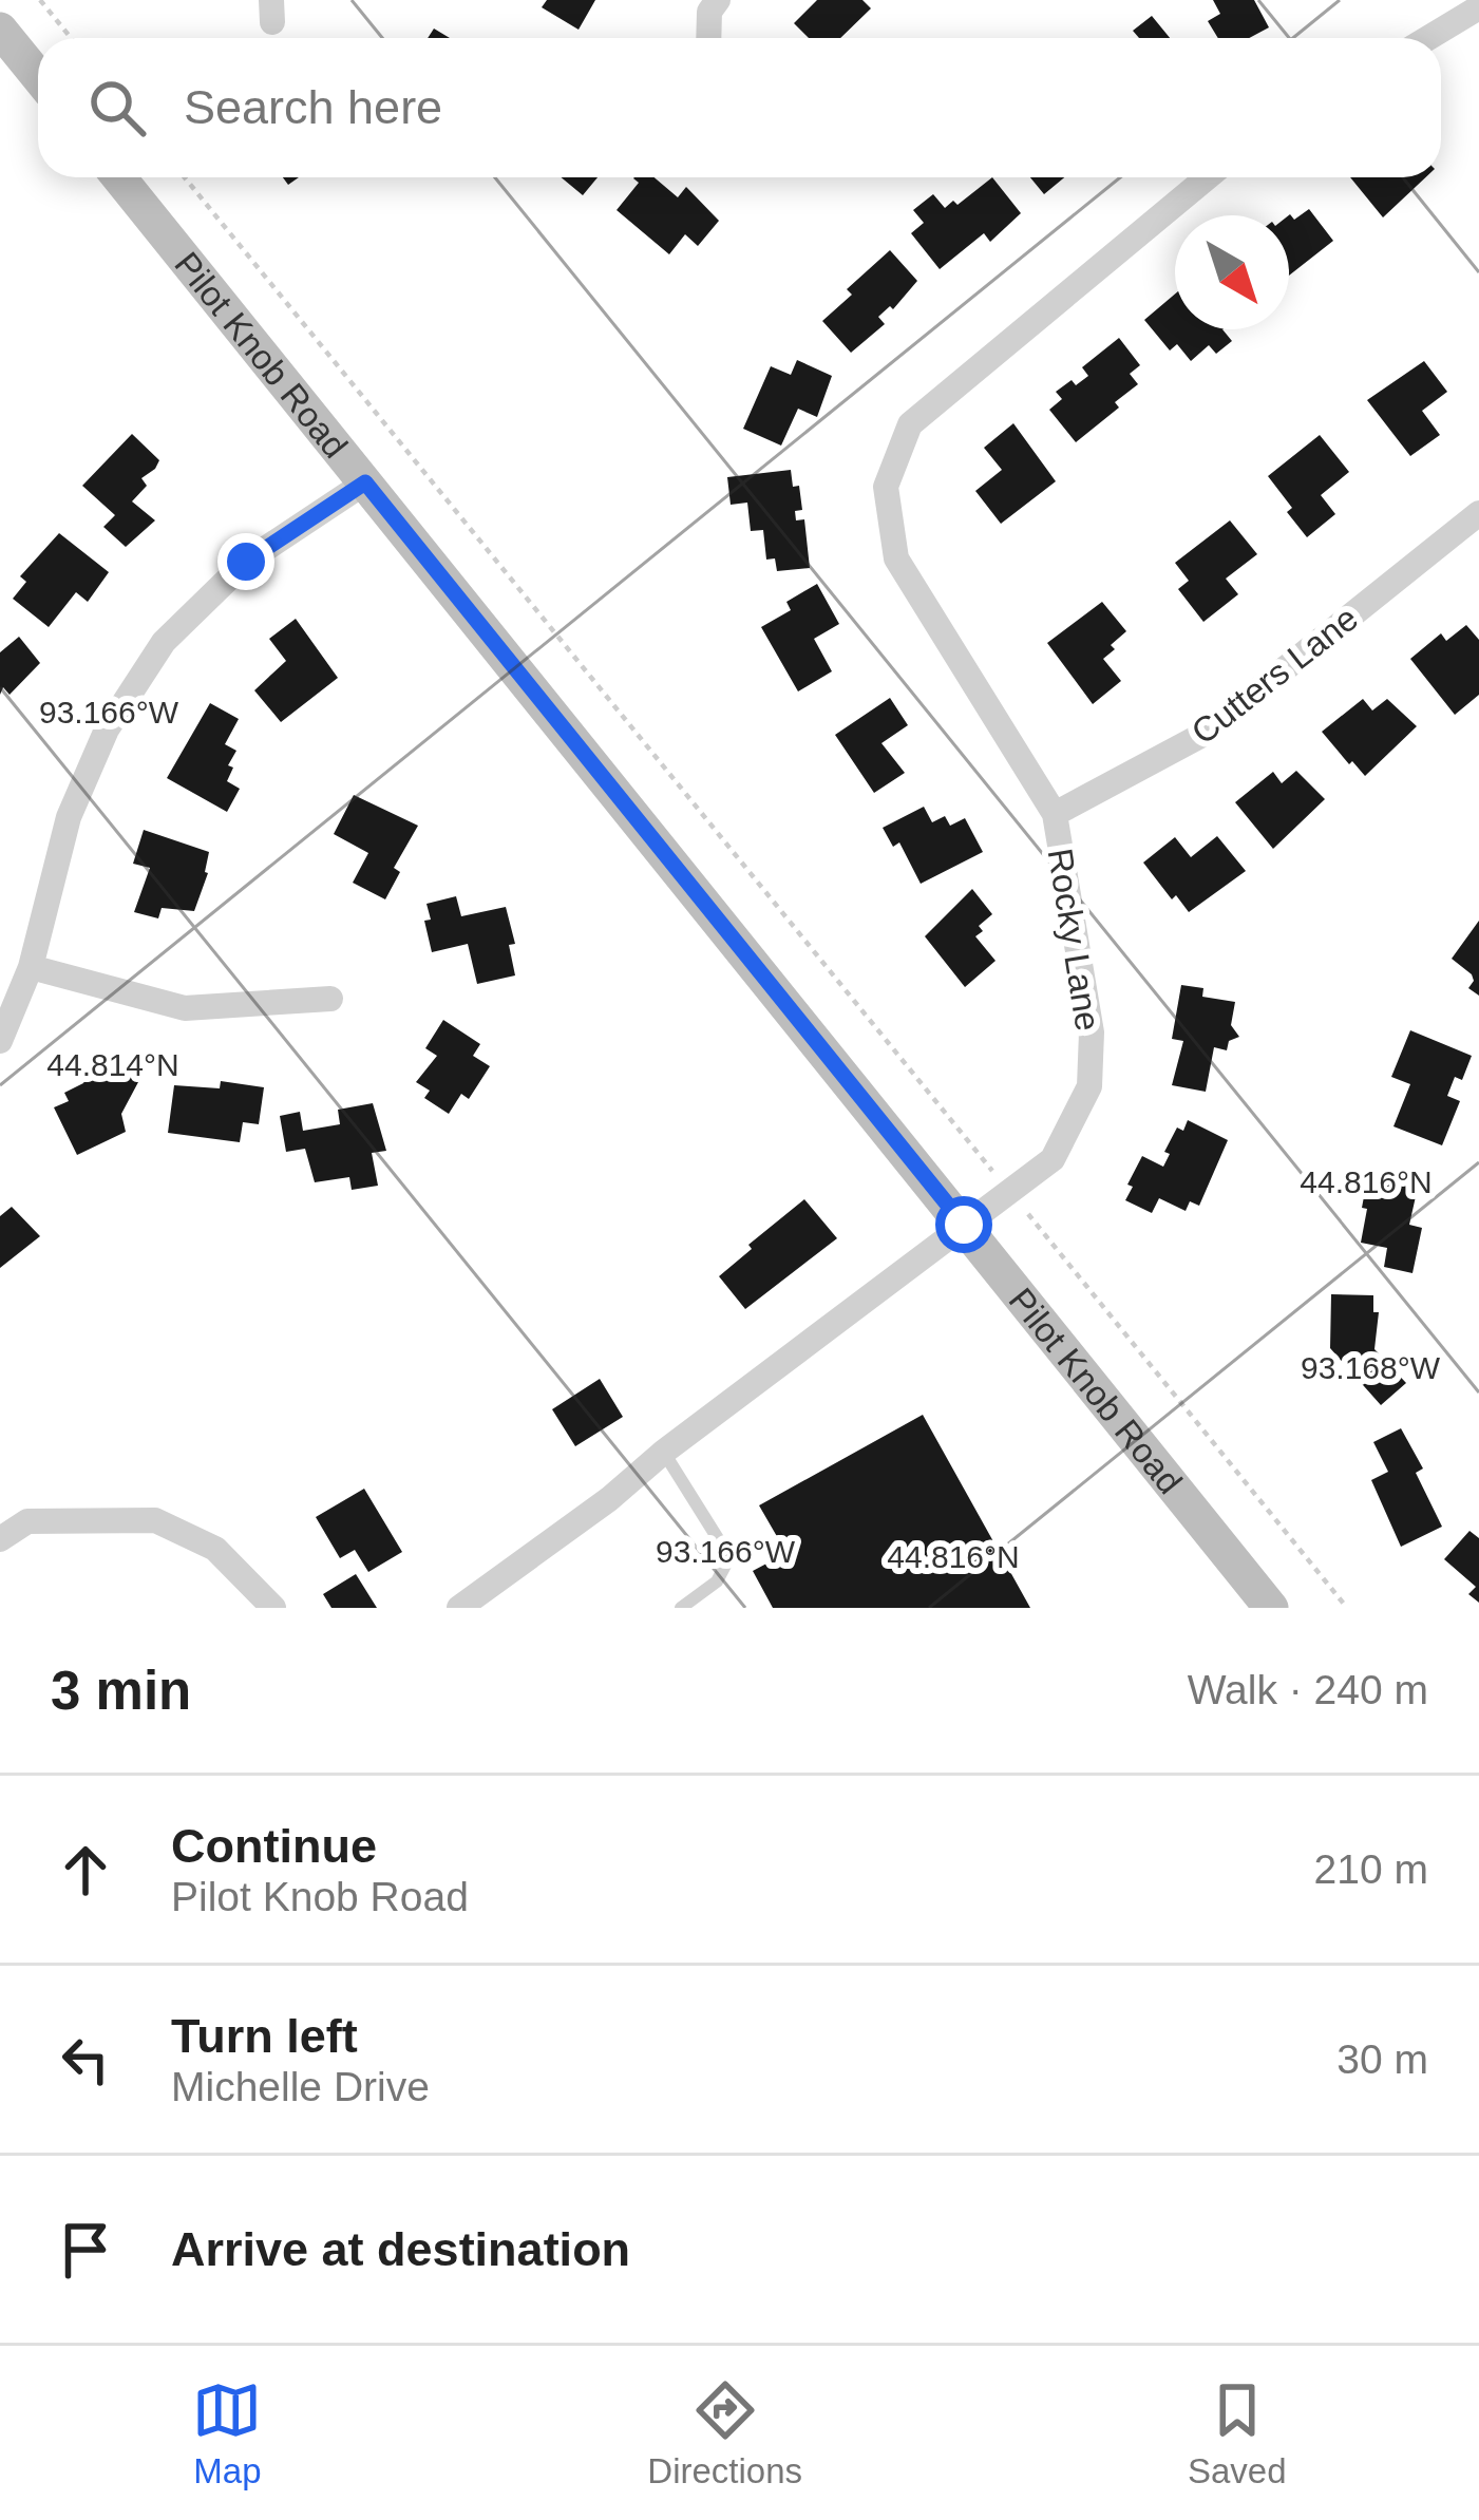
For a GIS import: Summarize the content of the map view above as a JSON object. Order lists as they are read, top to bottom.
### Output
{
  "streets": {
    "main road": ["Pilot Knob Road"],
    "street": ["Cutters Lane", "Rocky Lane"]
  },
  "crossings": [
    ["Pilot Knob Road", "Rocky Lane"],
    ["Cutters Lane", "Rocky Lane"]
  ],
  "north": "bottom right",
  "page": {
    "search": "Search here",
    "heading": ["3 min", "Walk · 240 m"],
    "list": [
      ["Continue", "Pilot Knob Road", "210 m"],
      ["Turn left", "Michelle Drive", "30 m"],
      "Arrive at destination"
    ],
    "nav": ["Map", "Directions", "Saved"]
  },
  "coordinates": [
    "93.166°W",
    "44.814°N",
    "44.816°N",
    "93.168°W"
  ]
}
